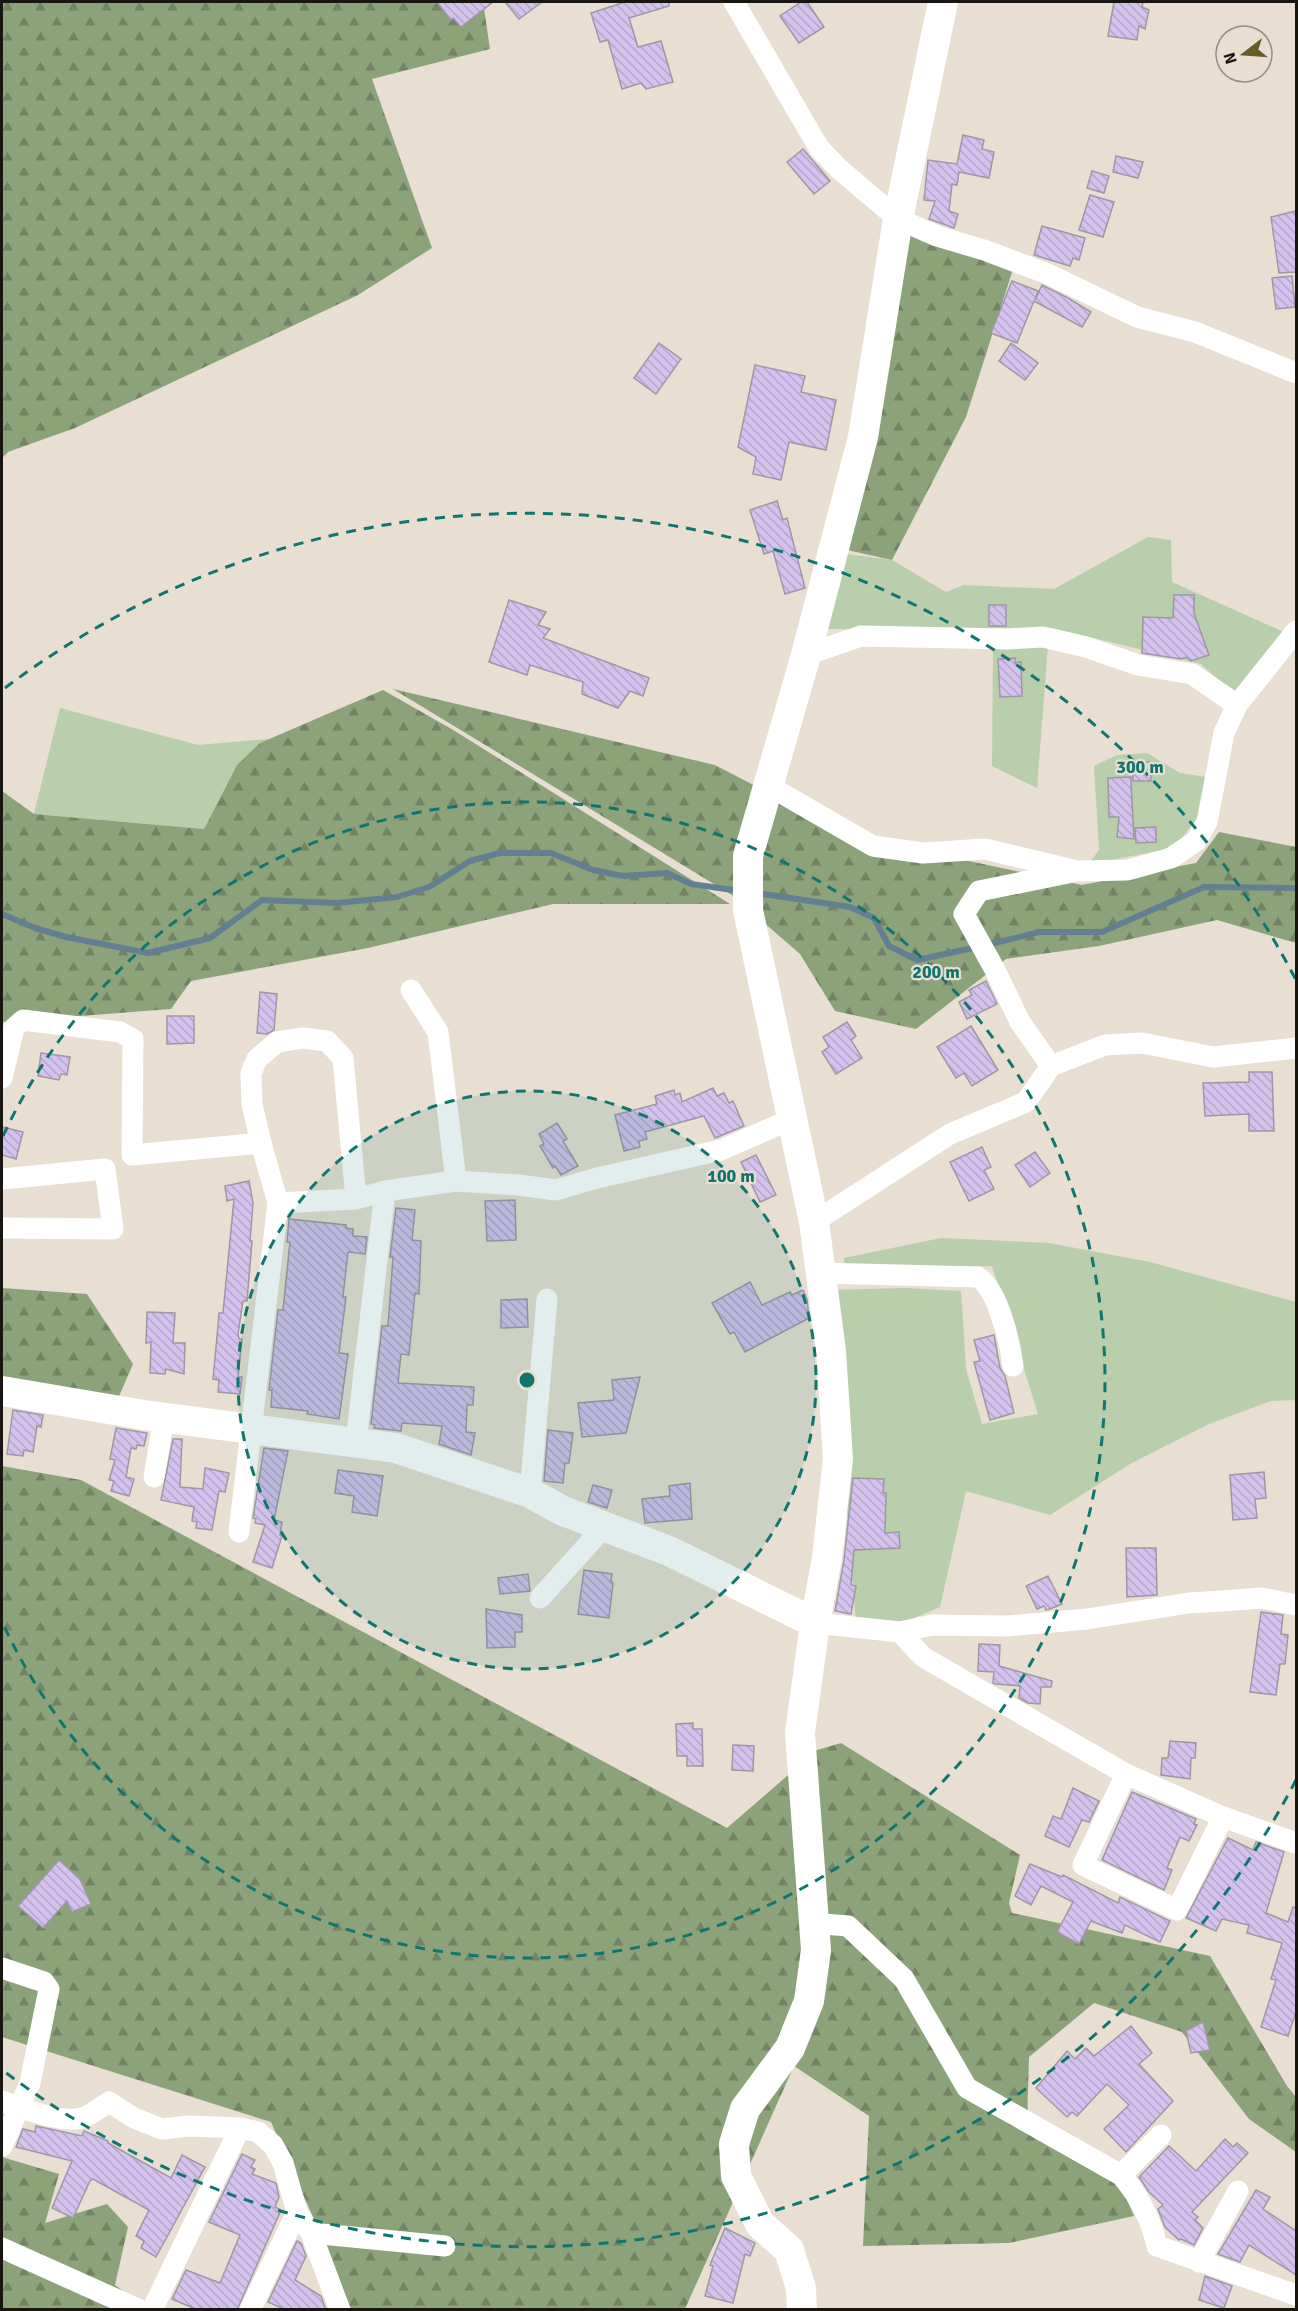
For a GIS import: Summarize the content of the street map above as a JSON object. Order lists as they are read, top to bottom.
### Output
{
  "north": "left",
  "rings": ["300 m", "200 m", "100 m"]
}
